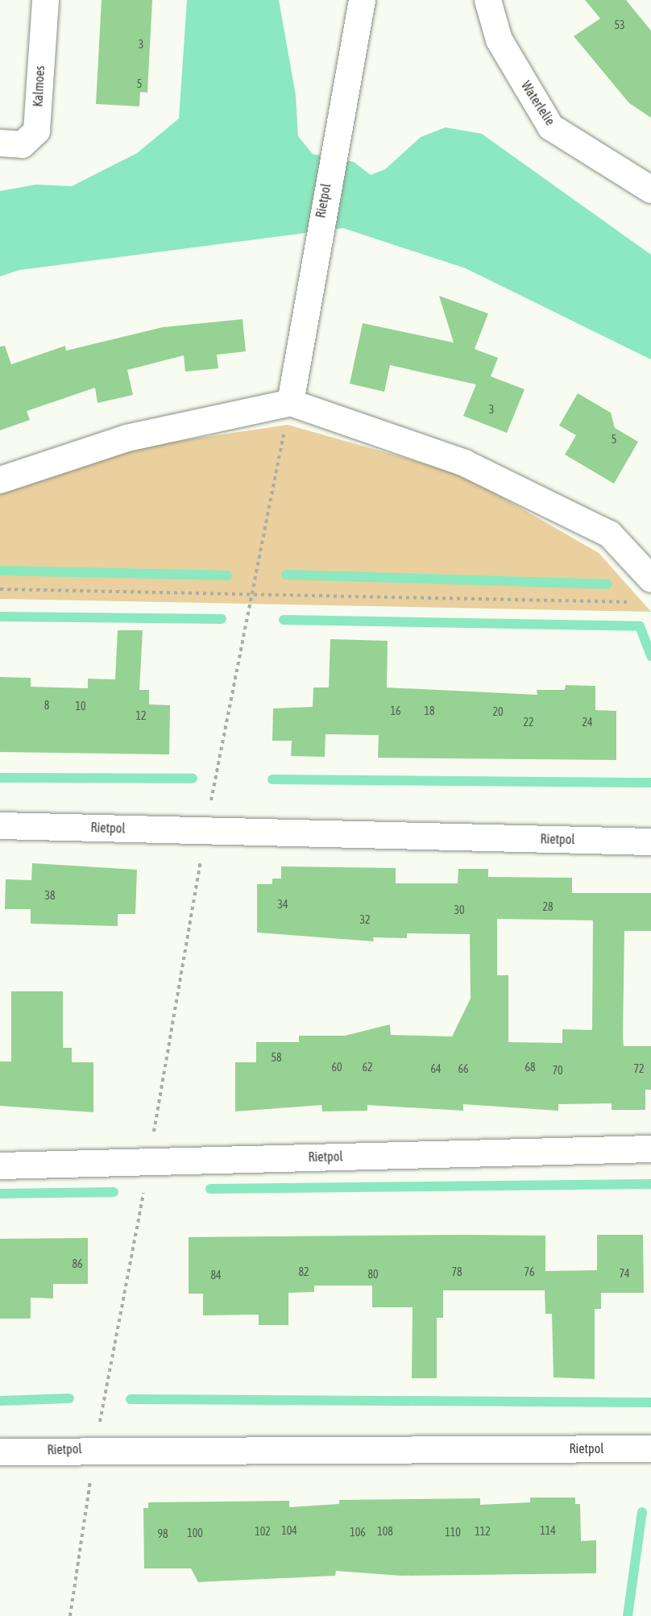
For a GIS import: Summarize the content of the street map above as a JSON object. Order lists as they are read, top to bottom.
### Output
{
  "streets": {
    "street": ["Kalmoes", "Waterlelie", "Rietpol"]
  },
  "house_numbers": [
    "53",
    "3",
    "5",
    "3",
    "5",
    "8",
    "10",
    "16",
    "18",
    "20",
    "12",
    "22",
    "24",
    "38",
    "34",
    "28",
    "30",
    "32",
    "58",
    "60",
    "62",
    "68",
    "64",
    "66",
    "72",
    "70",
    "86",
    "82",
    "78",
    "76",
    "74",
    "80",
    "84",
    "104",
    "114",
    "102",
    "108",
    "112",
    "106",
    "110",
    "100",
    "98"
  ]
}
